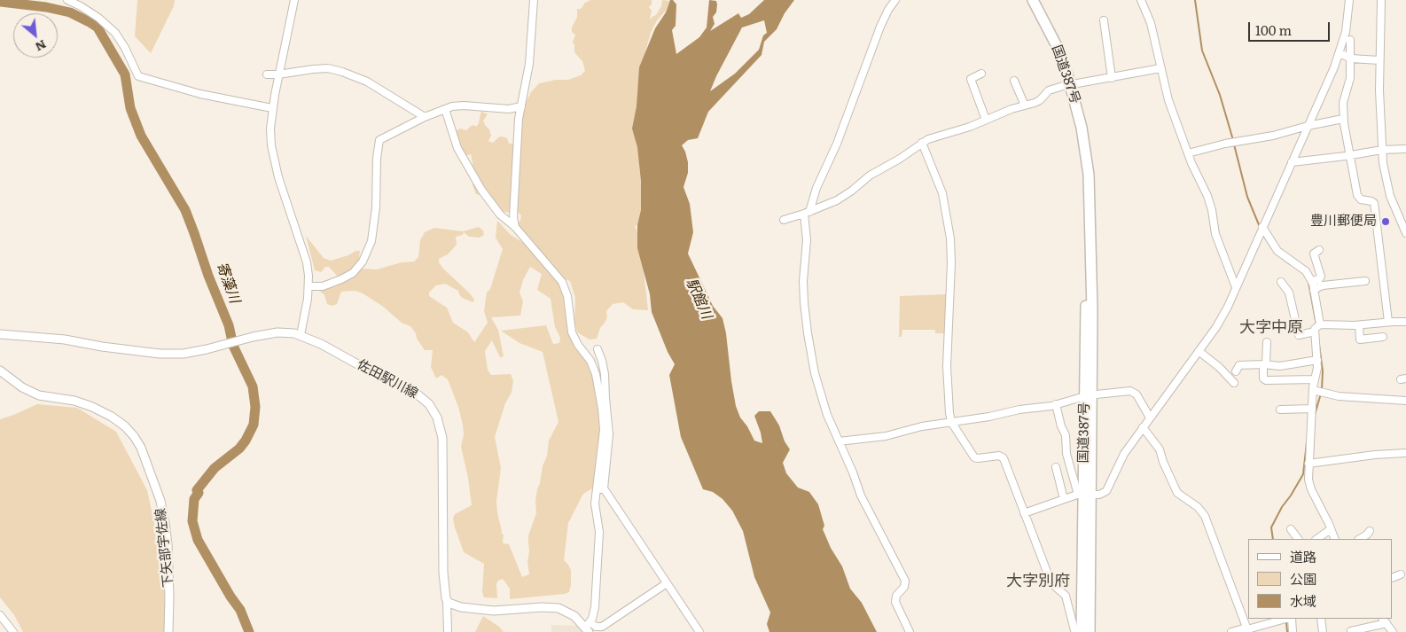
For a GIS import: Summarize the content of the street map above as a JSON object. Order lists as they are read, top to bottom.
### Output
{
  "streets": {
    "highway": ["国道387号"],
    "main road": ["佐田駅川線", "下矢部宇佐線"]
  },
  "districts": ["大字中原", "大字別府"],
  "water": ["寄藻川", "駅館川"],
  "places": ["豊川郵便局"],
  "legend": ["道路", "公園", "水域"],
  "scale_bar": "100 m",
  "north": "bottom right"
}
